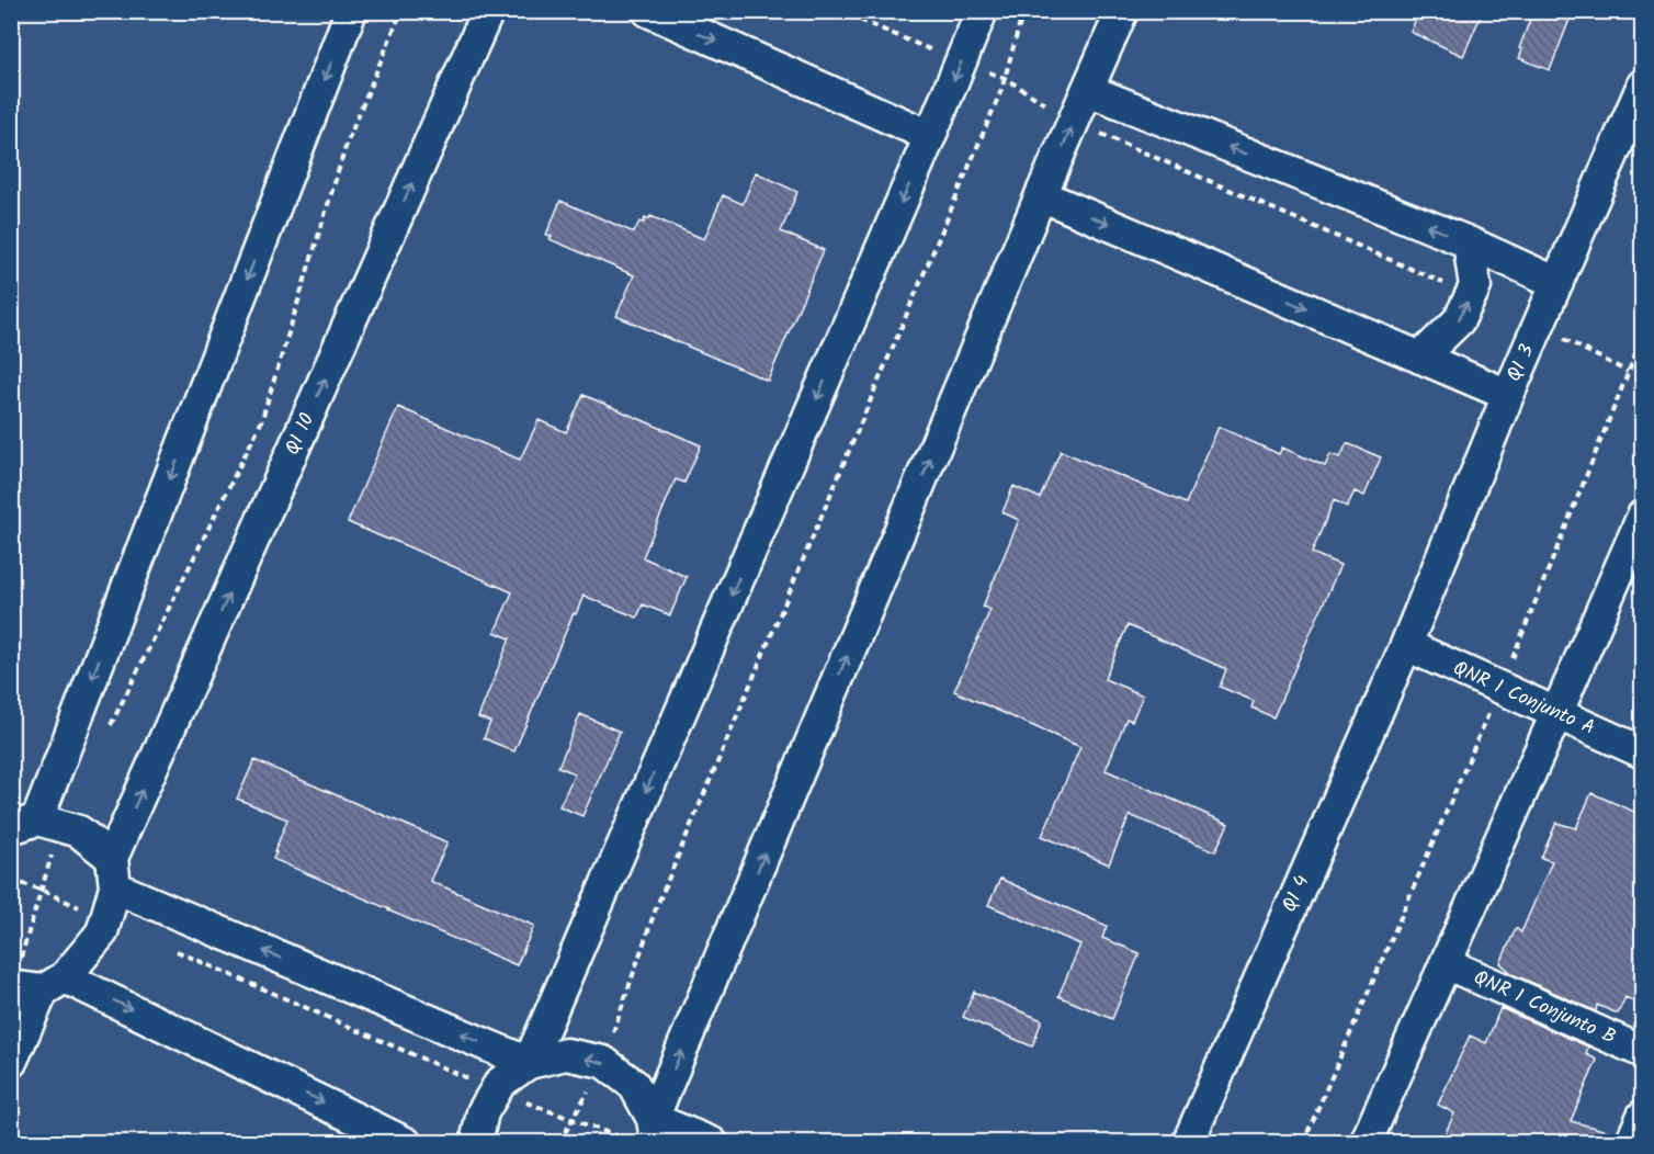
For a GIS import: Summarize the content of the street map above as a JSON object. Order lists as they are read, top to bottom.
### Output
{
  "streets": {
    "street": [
      "QI 3",
      "QI 10",
      "QNR 1 Conjunto A",
      "QI 4",
      "QNR 1 Conjunto B"
    ]
  },
  "crossings": [
    ["QI 3", "QNR 1 Conjunto A"],
    ["QI 3", "QI 4"],
    ["QNR 1 Conjunto A", "QI 4"]
  ]
}
